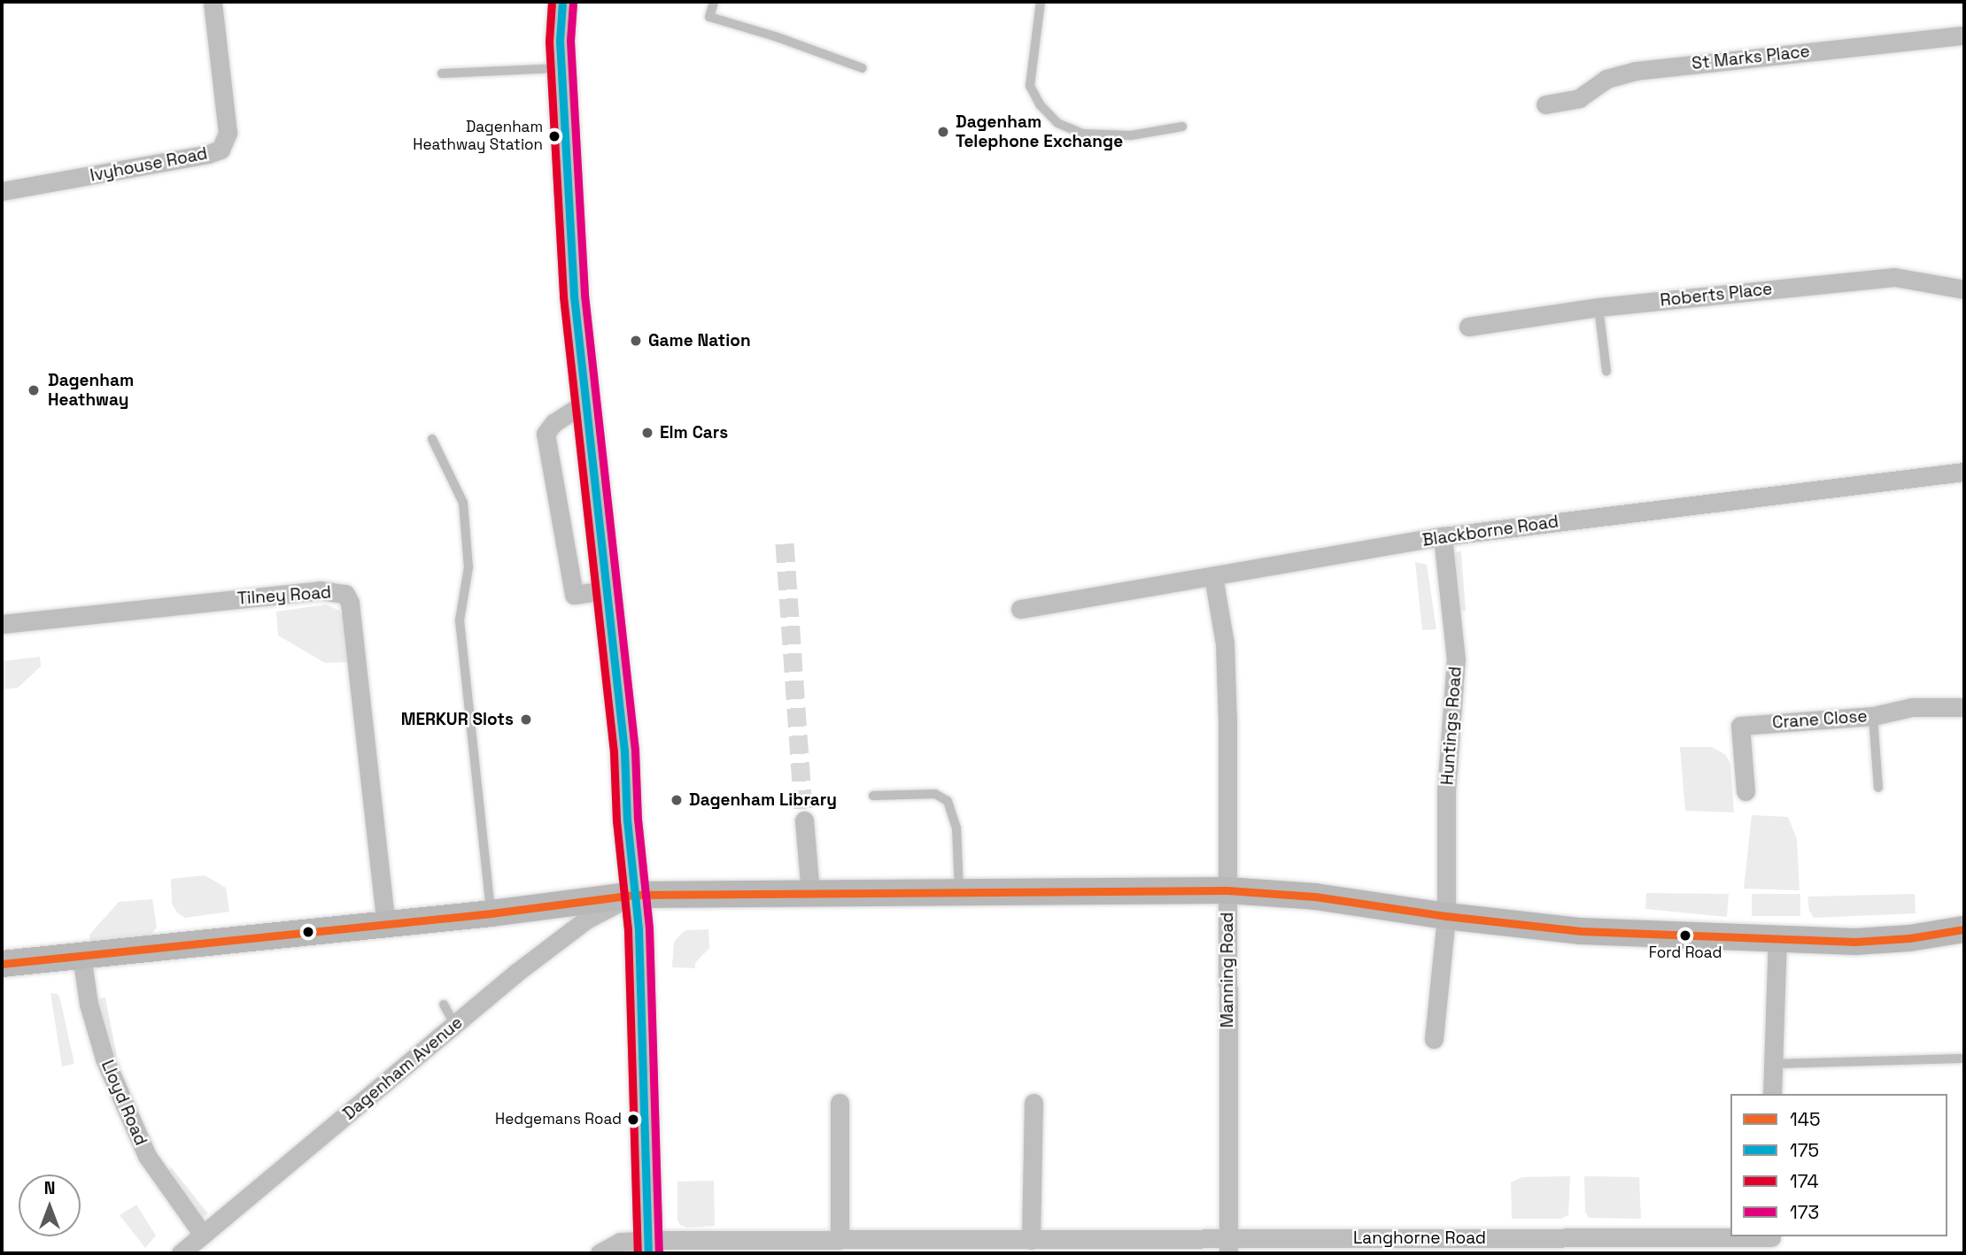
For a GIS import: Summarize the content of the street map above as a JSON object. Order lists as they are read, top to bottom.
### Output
{
  "streets": {
    "street": [
      "St Marks Place",
      "Ivyhouse Road",
      "Roberts Place",
      "Blackborne Road",
      "Tilney Road",
      "Crane Close",
      "Huntings Road",
      "Manning Road",
      "Dagenham Avenue",
      "Lloyd Road",
      "Langhorne Road"
    ]
  },
  "crossings": [
    ["Blackborne Road", "Huntings Road"],
    ["Blackborne Road", "Manning Road"],
    ["Manning Road", "Langhorne Road"],
    ["Dagenham Avenue", "Lloyd Road"]
  ],
  "places": [
    "Dagenham Telephone Exchange",
    "Dagenham Heathway Station",
    "Game Nation",
    "Dagenham Heathway",
    "Elm Cars",
    "MERKUR Slots",
    "Dagenham Library",
    "Ford Road",
    "Hedgemans Road"
  ],
  "lines": [
    "transit line 175",
    "transit line 174",
    "transit line 173",
    "transit line 145"
  ],
  "legend": [
    "145",
    "175",
    "174",
    "173"
  ],
  "north": "top"
}
